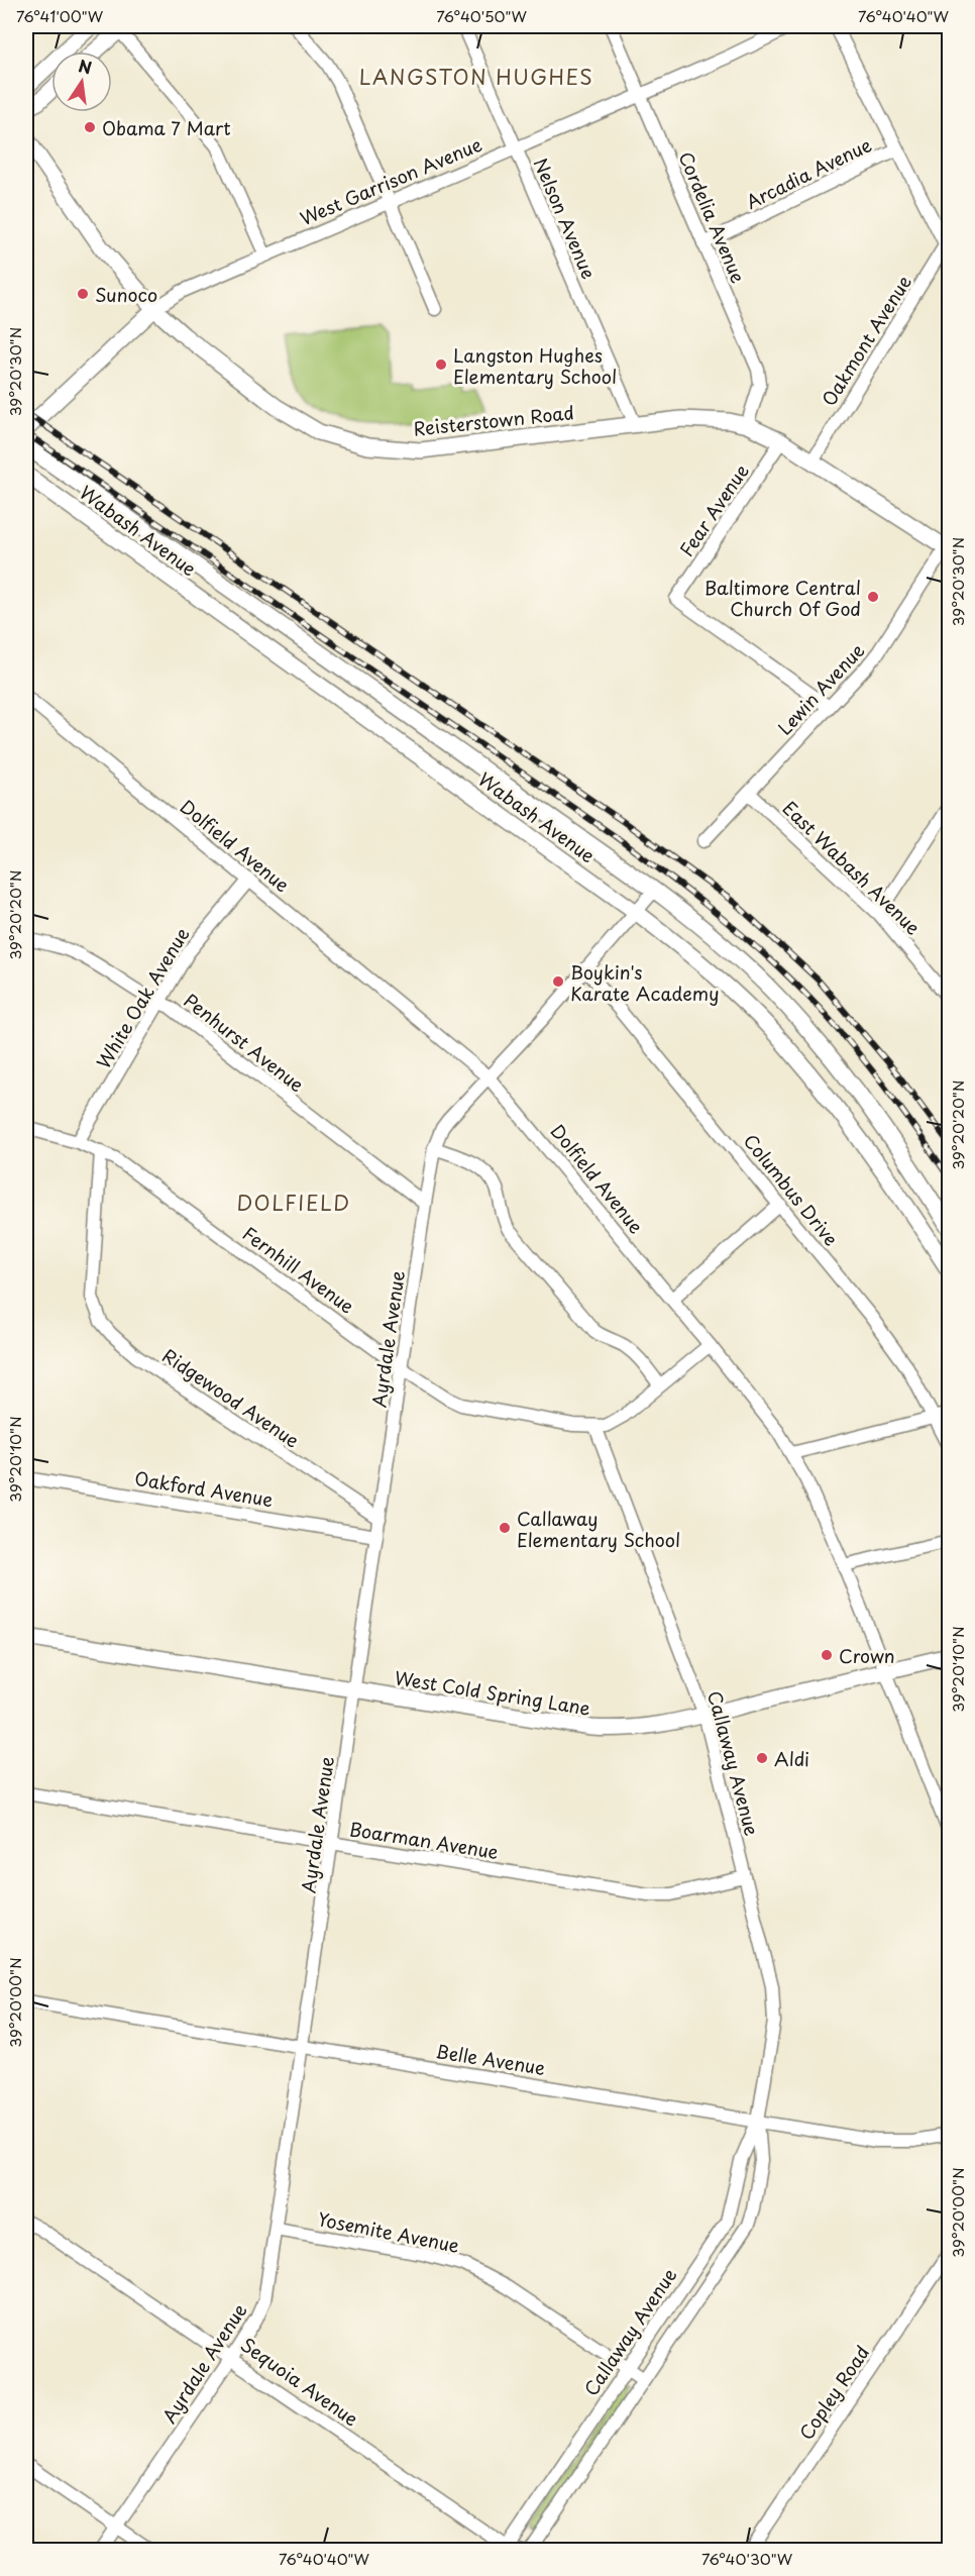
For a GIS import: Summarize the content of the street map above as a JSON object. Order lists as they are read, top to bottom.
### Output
{
  "streets": {
    "main road": [
      "West Garrison Avenue",
      "Reisterstown Road",
      "Wabash Avenue",
      "West Cold Spring Lane"
    ],
    "street": [
      "Arcadia Avenue",
      "Cordelia Avenue",
      "Nelson Avenue",
      "Oakmont Avenue",
      "Fear Avenue",
      "Lewin Avenue",
      "Dolfield Avenue",
      "East Wabash Avenue",
      "White Oak Avenue",
      "Penhurst Avenue",
      "Columbus Drive",
      "Fernhill Avenue",
      "Ayrdale Avenue",
      "Ridgewood Avenue",
      "Oakford Avenue",
      "Callaway Avenue",
      "Boarman Avenue",
      "Belle Avenue",
      "Yosemite Avenue",
      "Sequoia Avenue",
      "Copley Road"
    ]
  },
  "crossings": [
    ["Arcadia Avenue", "Cordelia Avenue"],
    ["West Garrison Avenue", "Cordelia Avenue"],
    ["West Garrison Avenue", "Nelson Avenue"],
    ["West Garrison Avenue", "Reisterstown Road"],
    ["Cordelia Avenue", "Reisterstown Road"],
    ["Nelson Avenue", "Reisterstown Road"],
    ["Oakmont Avenue", "Reisterstown Road"],
    ["Reisterstown Road", "Fear Avenue"],
    ["Reisterstown Road", "Lewin Avenue"],
    ["Fear Avenue", "Lewin Avenue"],
    ["Lewin Avenue", "East Wabash Avenue"],
    ["Dolfield Avenue", "White Oak Avenue"],
    ["Dolfield Avenue", "Ayrdale Avenue"],
    ["Dolfield Avenue", "West Cold Spring Lane"],
    ["White Oak Avenue", "Penhurst Avenue"],
    ["White Oak Avenue", "Fernhill Avenue"],
    ["Penhurst Avenue", "Ayrdale Avenue"],
    ["Fernhill Avenue", "Ayrdale Avenue"],
    ["Fernhill Avenue", "Ridgewood Avenue"],
    ["Fernhill Avenue", "Callaway Avenue"],
    ["Ayrdale Avenue", "Ridgewood Avenue"],
    ["Ayrdale Avenue", "Oakford Avenue"],
    ["Ayrdale Avenue", "West Cold Spring Lane"],
    ["Ayrdale Avenue", "Boarman Avenue"],
    ["Ayrdale Avenue", "Belle Avenue"],
    ["Ayrdale Avenue", "Yosemite Avenue"],
    ["Ayrdale Avenue", "Sequoia Avenue"],
    ["West Cold Spring Lane", "Callaway Avenue"],
    ["Callaway Avenue", "Boarman Avenue"],
    ["Callaway Avenue", "Belle Avenue"],
    ["Callaway Avenue", "Yosemite Avenue"],
    ["Callaway Avenue", "Sequoia Avenue"]
  ],
  "districts": ["LANGSTON HUGHES", "DOLFIELD"],
  "places": [
    "Obama 7 Mart",
    "Sunoco",
    "Langston Hughes Elementary School",
    "Baltimore Central Church Of God",
    "Boykin's Karate Academy",
    "Callaway Elementary School",
    "Crown",
    "Aldi"
  ],
  "north": "top",
  "coordinates": [
    "76°41'00\"W",
    "76°40'50\"W",
    "76°40'40\"W",
    "39°20'30\"N",
    "39°20'20\"N",
    "39°20'10\"N",
    "39°20'00\"N",
    "76°40'30\"W"
  ]
}
